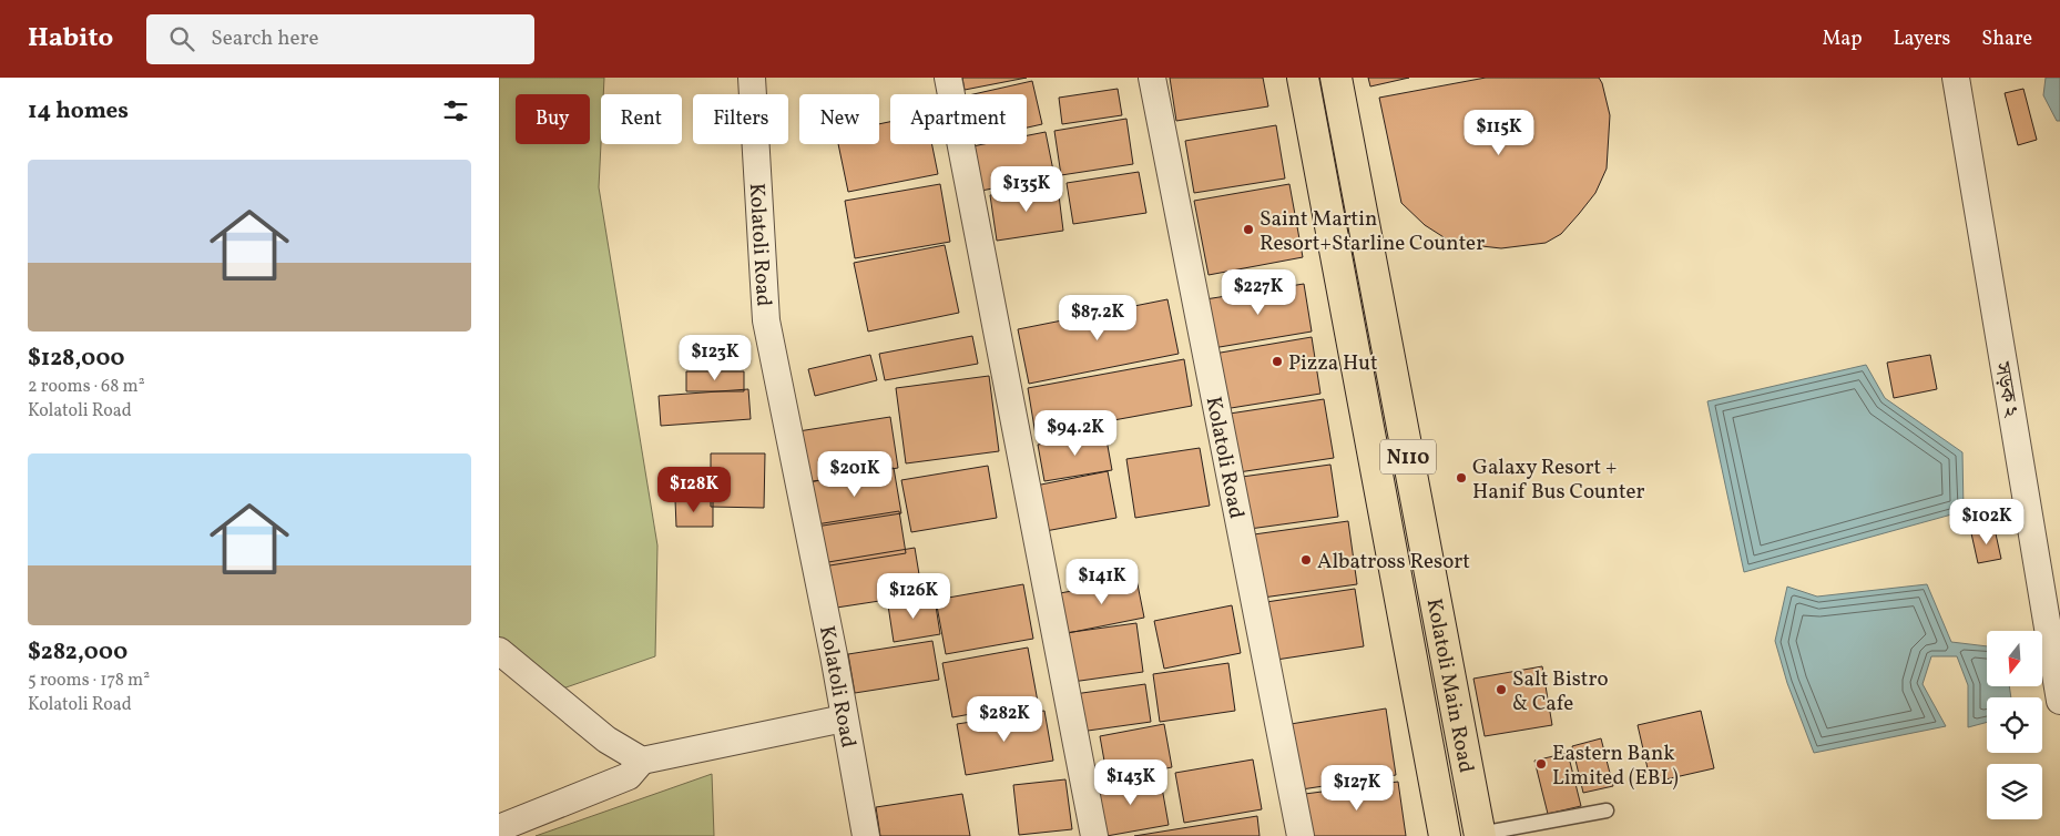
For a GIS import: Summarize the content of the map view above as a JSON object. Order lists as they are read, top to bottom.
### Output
{
  "streets": {
    "highway": ["N110", "Kolatoli Main Road"],
    "street": ["Kolatoli Road", "সড়ক ২"]
  },
  "places": [
    "Saint Martin Resort+Starline Counter",
    "Pizza Hut",
    "Galaxy Resort + Hanif Bus Counter",
    "Albatross Resort",
    "Salt Bistro & Cafe",
    "Eastern Bank Limited (EBL)"
  ],
  "north": "bottom",
  "page": {
    "header": "Habito",
    "search": "Search here",
    "nav": ["Map", "Layers", "Share"],
    "heading": "14 homes",
    "chip": [
      "Buy",
      "Rent",
      "Filters",
      "New",
      "Apartment"
    ],
    "price": [
      "$115K",
      "$135K",
      "$227K",
      "$87.2K",
      "$123K",
      "$94.2K",
      "$201K",
      "$128K",
      "$102K",
      "$141K",
      "$126K",
      "$282K",
      "$143K",
      "$127K"
    ],
    "list": [
      {
        "name": "$128,000",
        "note": "2 rooms · 68 m² · Kolatoli Road"
      },
      {
        "name": "$282,000",
        "note": "5 rooms · 178 m² · Kolatoli Road"
      }
    ]
  }
}
